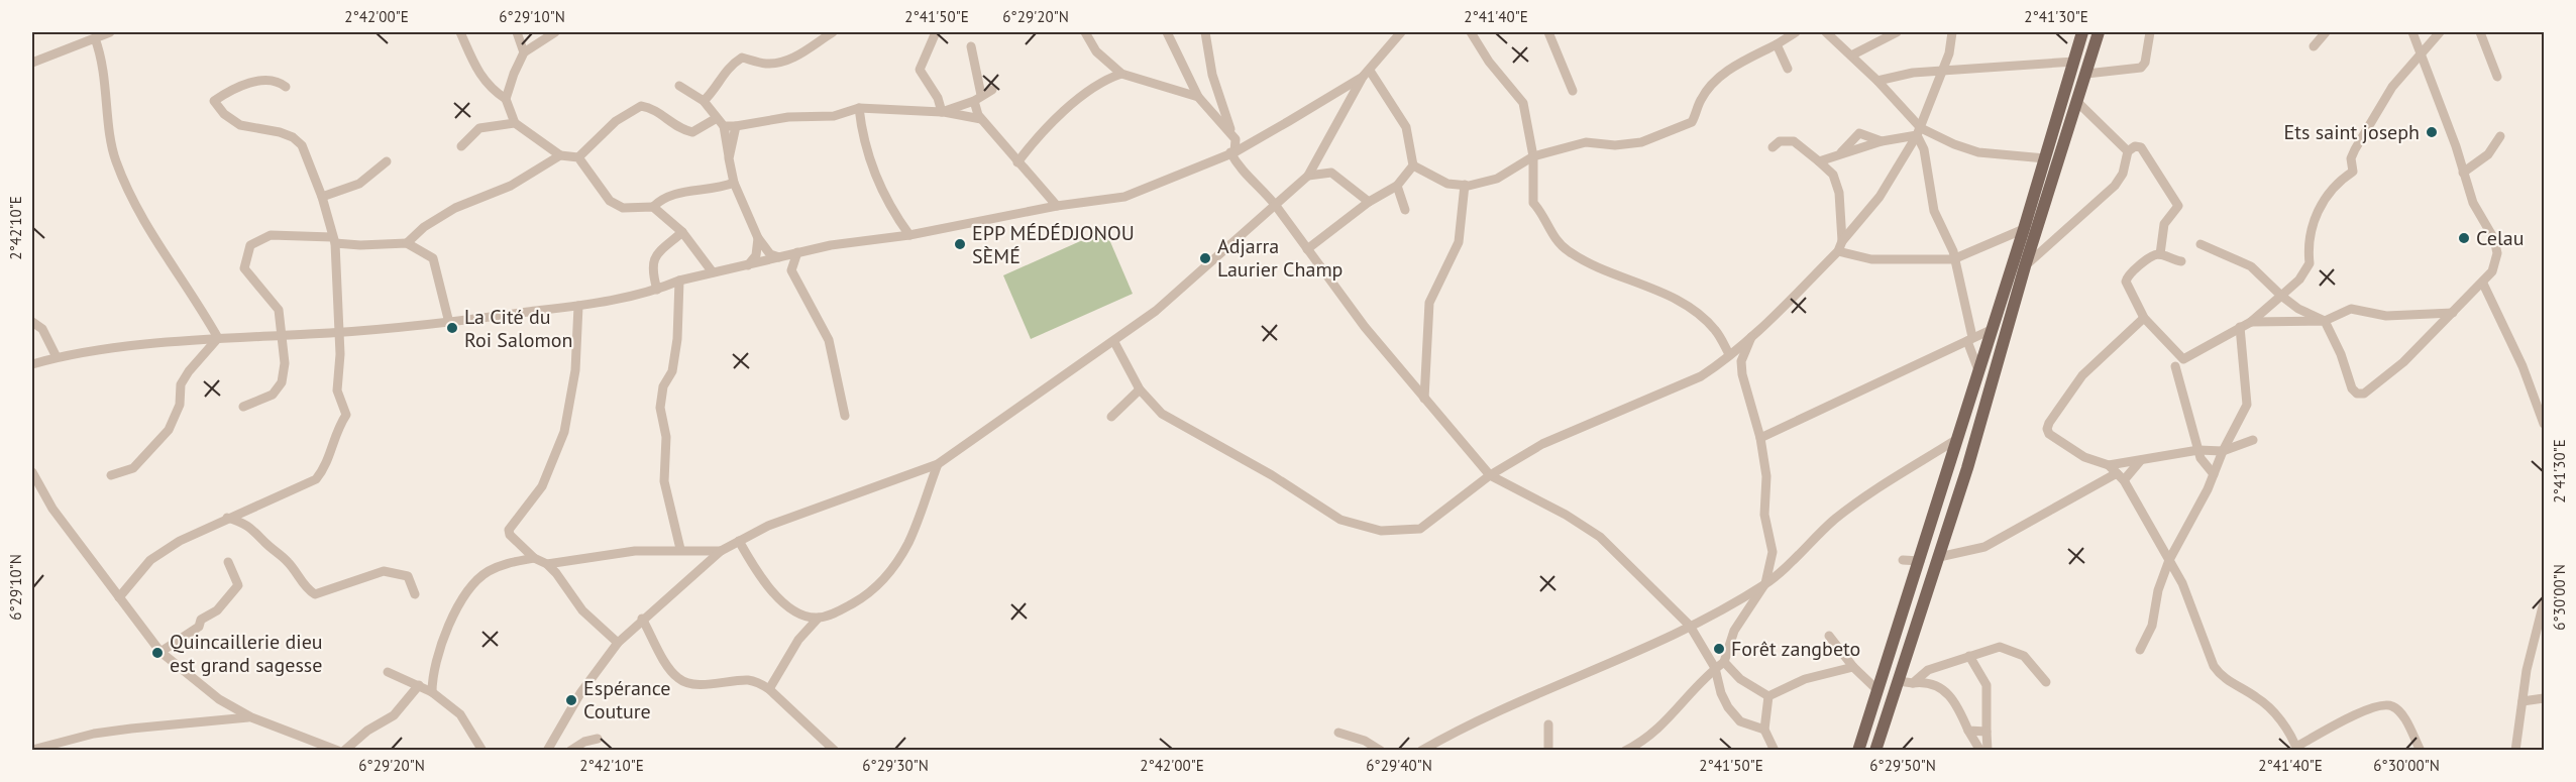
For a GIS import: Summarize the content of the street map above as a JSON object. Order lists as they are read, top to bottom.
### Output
{
  "places": [
    "Ets saint joseph",
    "Celau",
    "EPP MÉDÉDJONOU SÈMÉ",
    "Adjarra Laurier Champ",
    "La Cité du Roi Salomon",
    "Forêt zangbeto",
    "Quincaillerie dieu est grand sagesse",
    "Espérance Couture"
  ],
  "coordinates": [
    "2°42'00\"E",
    "6°29'10\"N",
    "2°41'50\"E",
    "6°29'20\"N",
    "2°41'40\"E",
    "2°41'30\"E",
    "2°42'10\"E",
    "6°30'00\"N",
    "6°29'30\"N",
    "6°29'40\"N",
    "6°29'50\"N"
  ]
}
